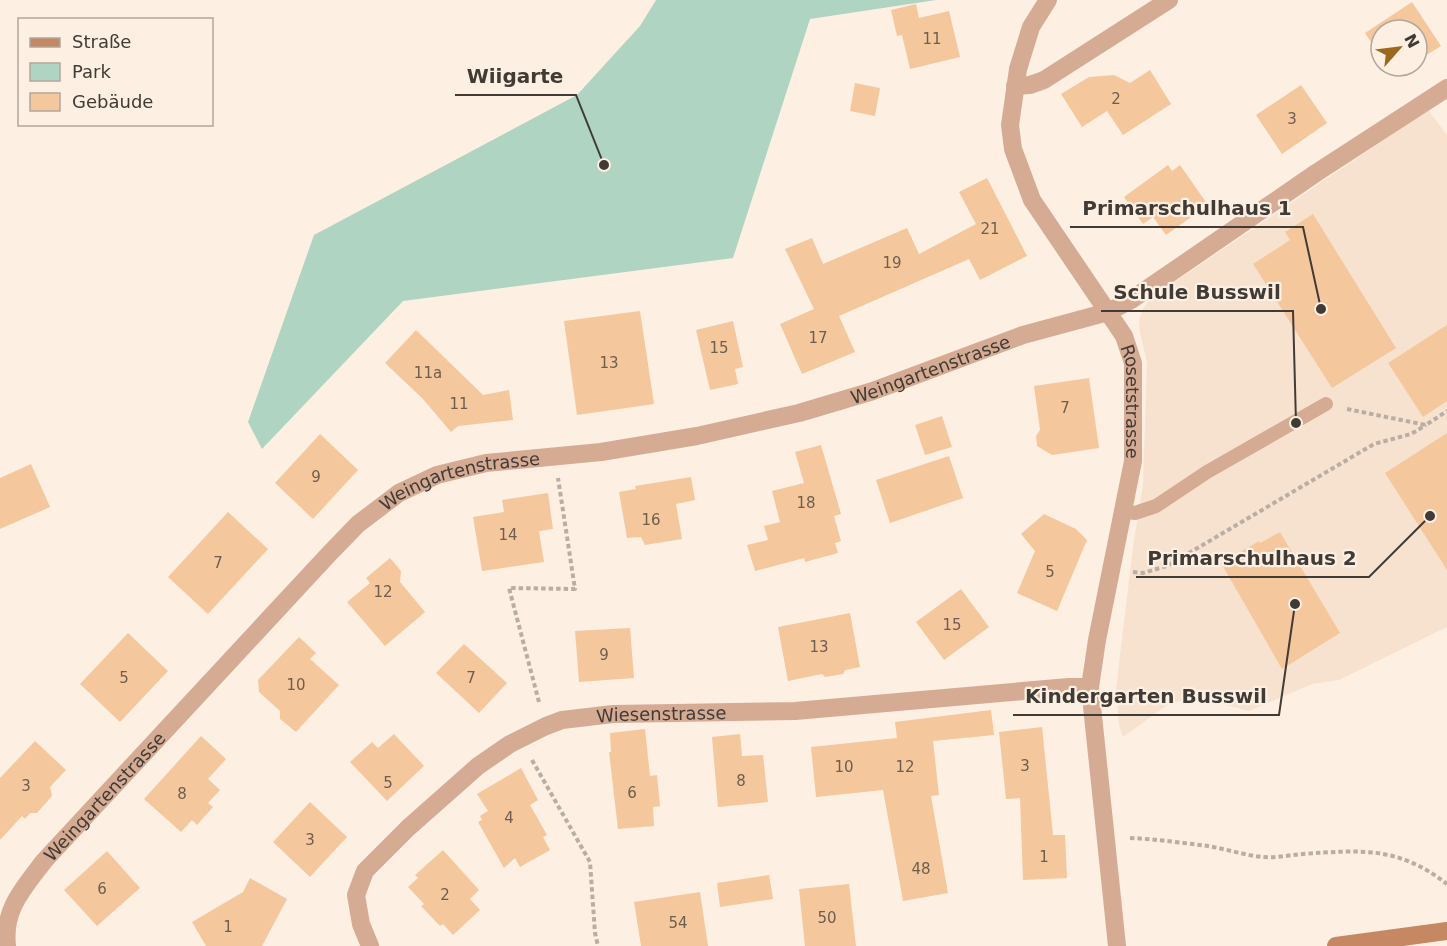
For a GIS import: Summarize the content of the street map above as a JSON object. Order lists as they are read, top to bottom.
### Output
{
  "streets": {
    "street": ["Weingartenstrasse", "Rosetstrasse", "Wiesenstrasse"]
  },
  "crossings": [
    ["Weingartenstrasse", "Rosetstrasse"],
    ["Rosetstrasse", "Wiesenstrasse"]
  ],
  "places": [
    "Wiigarte",
    "Primarschulhaus 1",
    "Schule Busswil",
    "Primarschulhaus 2",
    "Kindergarten Busswil"
  ],
  "house_numbers": [
    "11",
    "2",
    "3",
    "21",
    "19",
    "17",
    "15",
    "13",
    "11a",
    "11",
    "7",
    "9",
    "18",
    "16",
    "14",
    "7",
    "5",
    "12",
    "15",
    "13",
    "9",
    "5",
    "7",
    "10",
    "3",
    "10",
    "12",
    "8",
    "5",
    "3",
    "6",
    "8",
    "4",
    "3",
    "1",
    "48",
    "6",
    "2",
    "50",
    "54",
    "1"
  ],
  "legend": ["Straße", "Park", "Gebäude"],
  "north": "top right"
}
